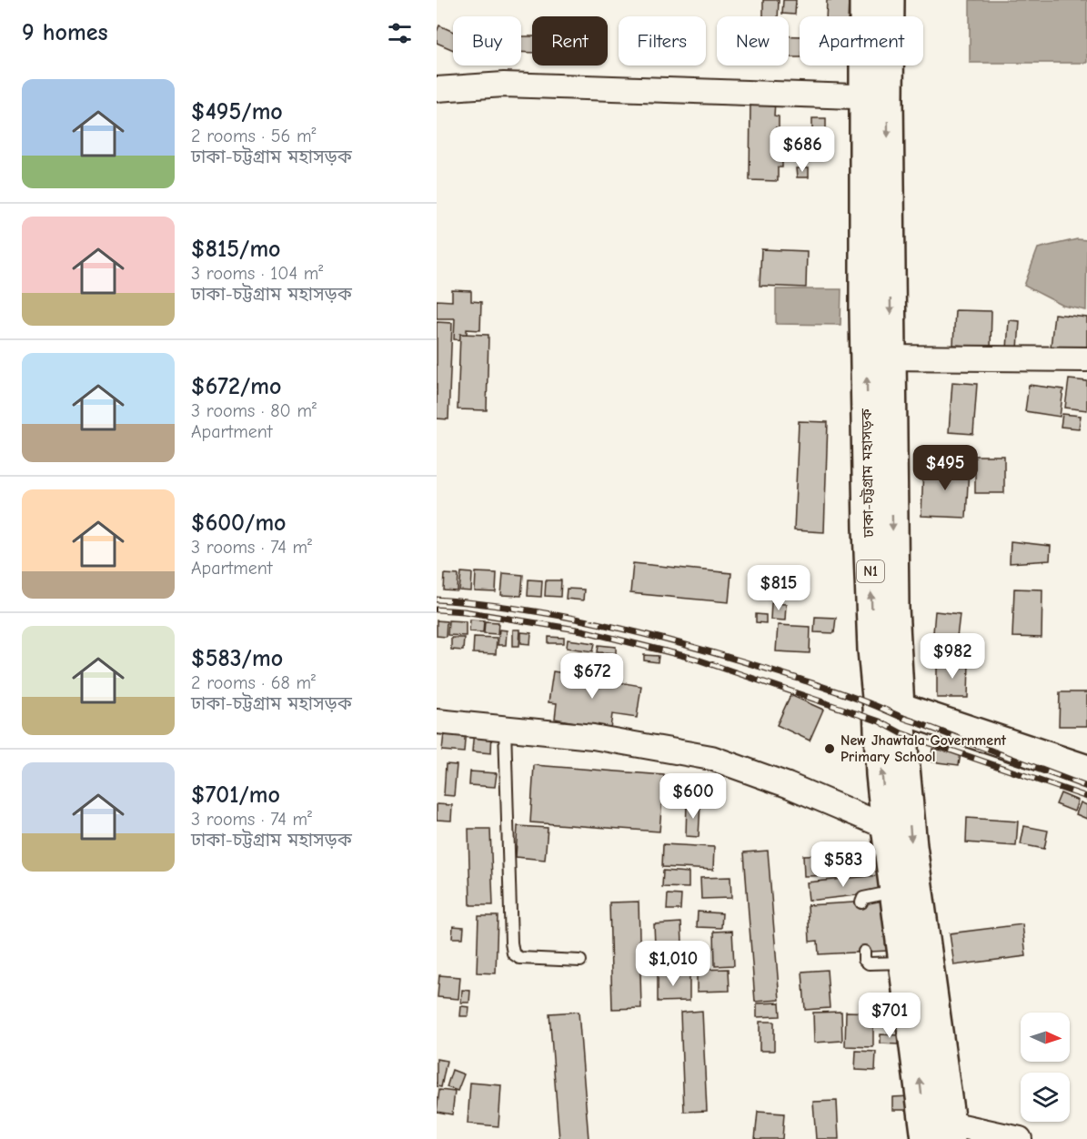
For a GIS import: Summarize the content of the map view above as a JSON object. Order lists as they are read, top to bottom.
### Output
{
  "streets": {
    "main road": ["ঢাকা-চট্টগ্রাম মহাসড়ক", "N1"]
  },
  "places": ["New Jhawtala Government Primary School"],
  "north": "right",
  "page": {
    "heading": "9 homes",
    "chip": [
      "Buy",
      "Rent",
      "Filters",
      "New",
      "Apartment"
    ],
    "list": [
      {
        "name": "$495/mo",
        "note": "2 rooms · 56 m² · ঢাকা-চট্টগ্রাম মহাসড়ক"
      },
      {
        "name": "$815/mo",
        "note": "3 rooms · 104 m² · ঢাকা-চট্টগ্রাম মহাসড়ক"
      },
      {
        "name": "$672/mo",
        "note": "3 rooms · 80 m² · Apartment"
      },
      {
        "name": "$600/mo",
        "note": "3 rooms · 74 m² · Apartment"
      },
      {
        "name": "$583/mo",
        "note": "2 rooms · 68 m² · ঢাকা-চট্টগ্রাম মহাসড়ক"
      },
      {
        "name": "$701/mo",
        "note": "3 rooms · 74 m² · ঢাকা-চট্টগ্রাম মহাসড়ক"
      }
    ],
    "price": [
      "$686",
      "$495",
      "$815",
      "$982",
      "$672",
      "$600",
      "$583",
      "$1,010",
      "$701"
    ]
  }
}
